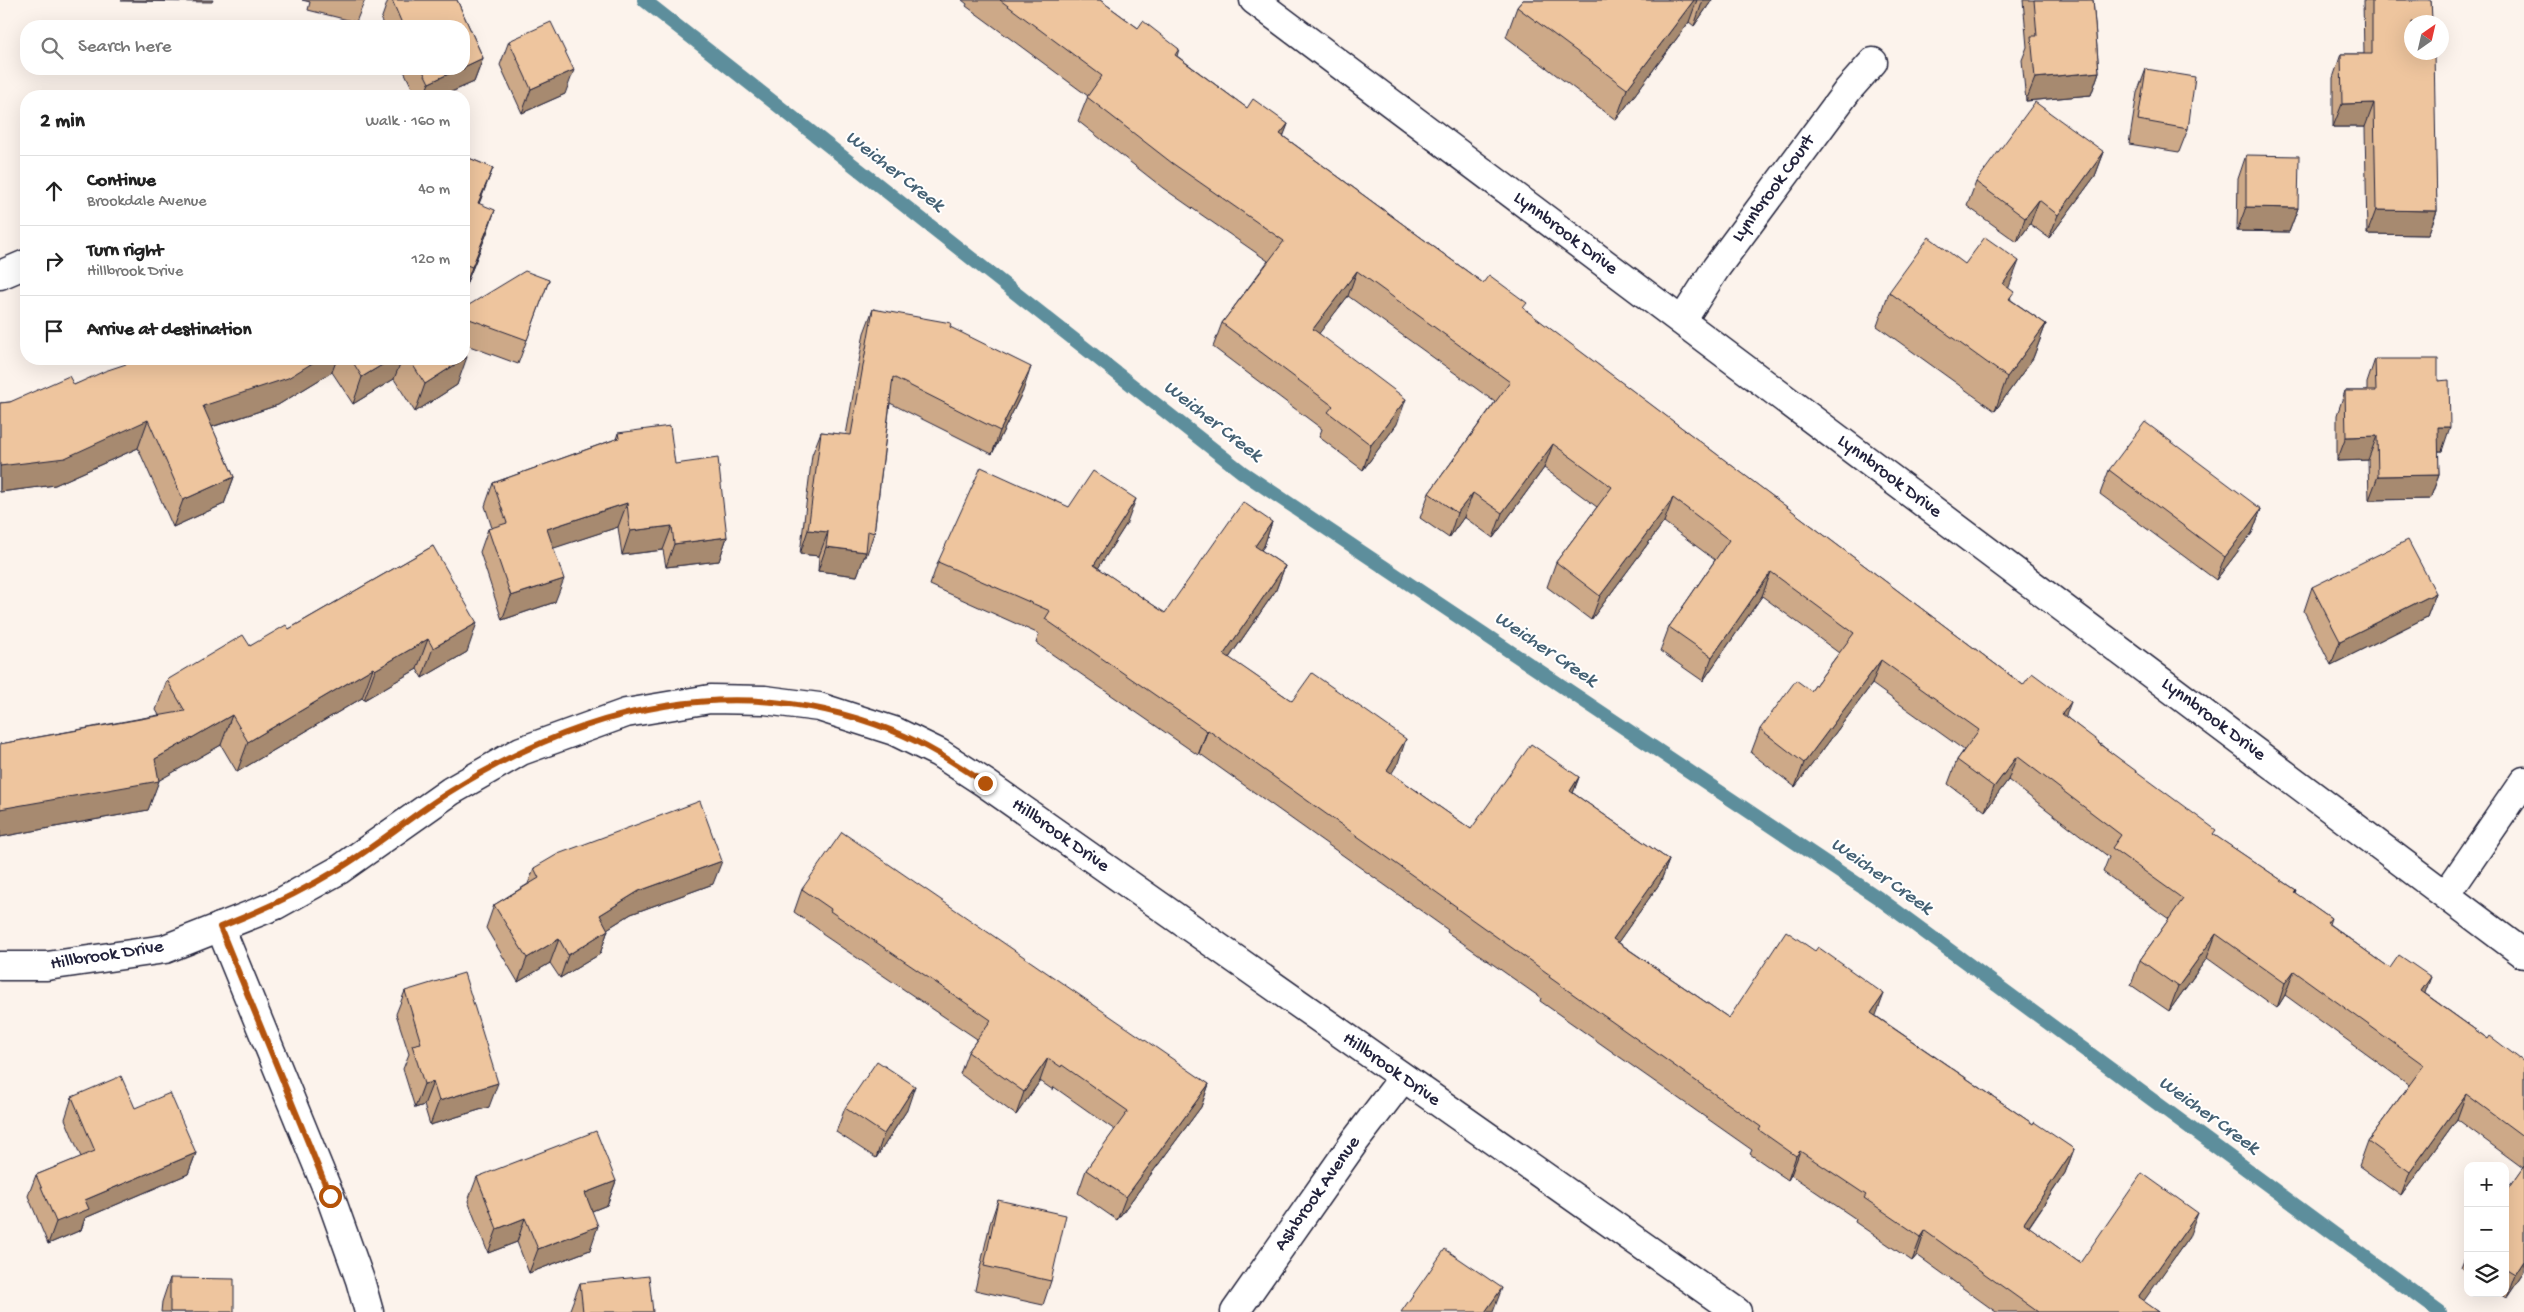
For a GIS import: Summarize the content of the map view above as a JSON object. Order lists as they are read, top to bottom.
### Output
{
  "streets": {
    "street": [
      "Lynnbrook Court",
      "Lynnbrook Drive",
      "Hillbrook Drive",
      "Ashbrook Avenue"
    ]
  },
  "crossings": [
    ["Lynnbrook Court", "Lynnbrook Drive"],
    ["Hillbrook Drive", "Ashbrook Avenue"]
  ],
  "water": ["Weicher Creek"],
  "north": "top right",
  "page": {
    "search": "Search here",
    "heading": ["2 min", "Walk · 160 m"],
    "list": [
      ["Continue", "Brookdale Avenue", "40 m"],
      ["Turn right", "Hillbrook Drive", "120 m"],
      "Arrive at destination"
    ],
    "map_buttons": ["+", "−"]
  }
}
